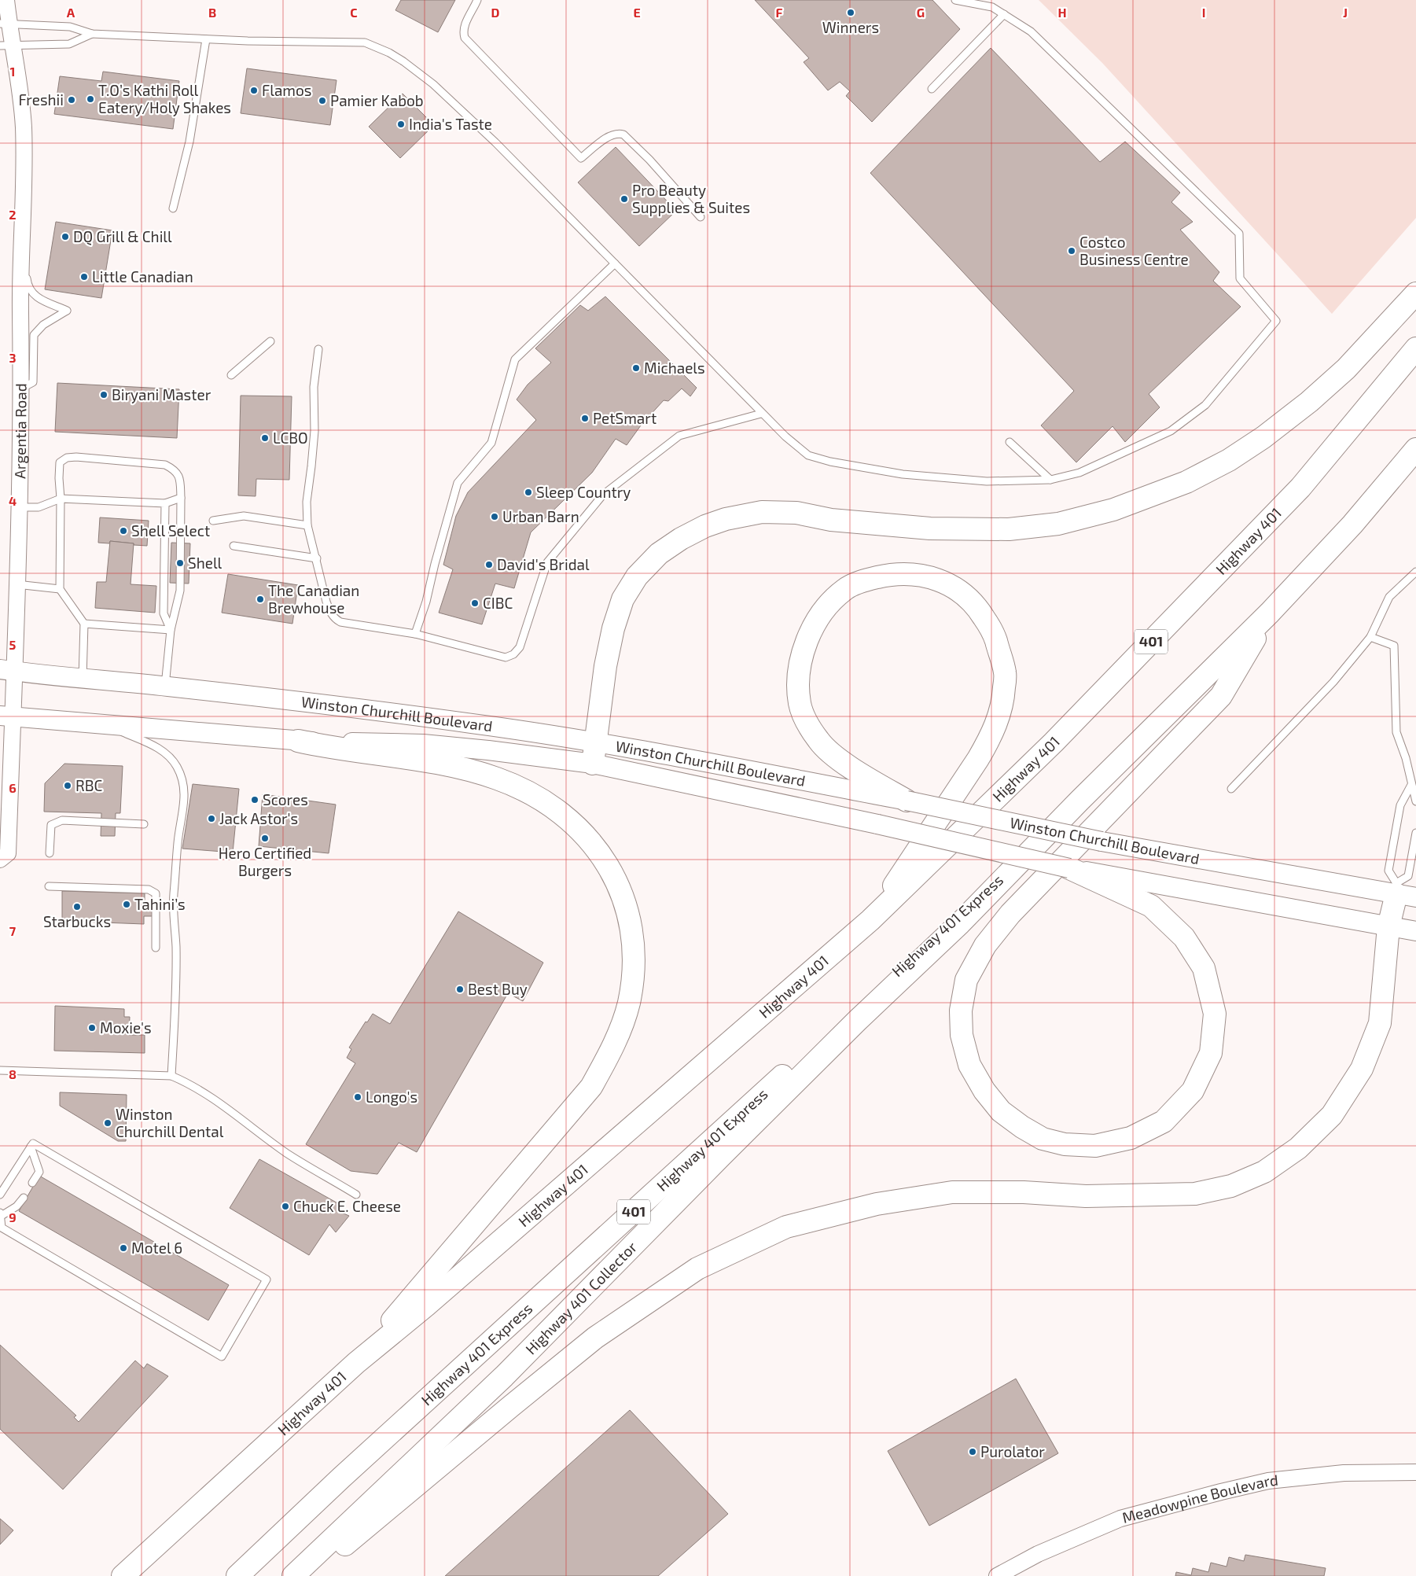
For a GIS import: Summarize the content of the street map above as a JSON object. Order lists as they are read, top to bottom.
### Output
{
  "streets": {
    "highway": [
      "Highway 401",
      "401",
      "Highway 401 Express",
      "Highway 401 Collector"
    ],
    "main road": ["Winston Churchill Boulevard"],
    "street": ["Argentia Road", "Meadowpine Boulevard"]
  },
  "crossings": [
    ["Argentia Road", "Winston Churchill Boulevard"],
    ["401", "Highway 401 Express"],
    ["401", "Highway 401 Collector"],
    ["Highway 401 Express", "Highway 401 Collector"]
  ],
  "places": [
    "Winners",
    "Flamos",
    "T.O’s Kathi Roll Eatery/Holy Shakes",
    "Freshii",
    "Pamier Kabob",
    "India's Taste",
    "Pro Beauty Supplies & Suites",
    "DQ Grill & Chill",
    "Costco Business Centre",
    "Little Canadian",
    "Michaels",
    "Biryani Master",
    "PetSmart",
    "LCBO",
    "Sleep Country",
    "Urban Barn",
    "Shell Select",
    "Shell",
    "David's Bridal",
    "The Canadian Brewhouse",
    "CIBC",
    "RBC",
    "Scores",
    "Jack Astor's",
    "Hero Certified Burgers",
    "Tahini’s",
    "Starbucks",
    "Best Buy",
    "Moxie's",
    "Longo's",
    "Winston Churchill Dental",
    "Chuck E. Cheese",
    "Motel 6",
    "Purolator"
  ],
  "grid": {
    "columns": [
      "A",
      "B",
      "C",
      "D",
      "E",
      "F",
      "G",
      "H",
      "I",
      "J"
    ],
    "rows": [
      "1",
      "2",
      "3",
      "4",
      "5",
      "6",
      "7",
      "8",
      "9"
    ]
  }
}
